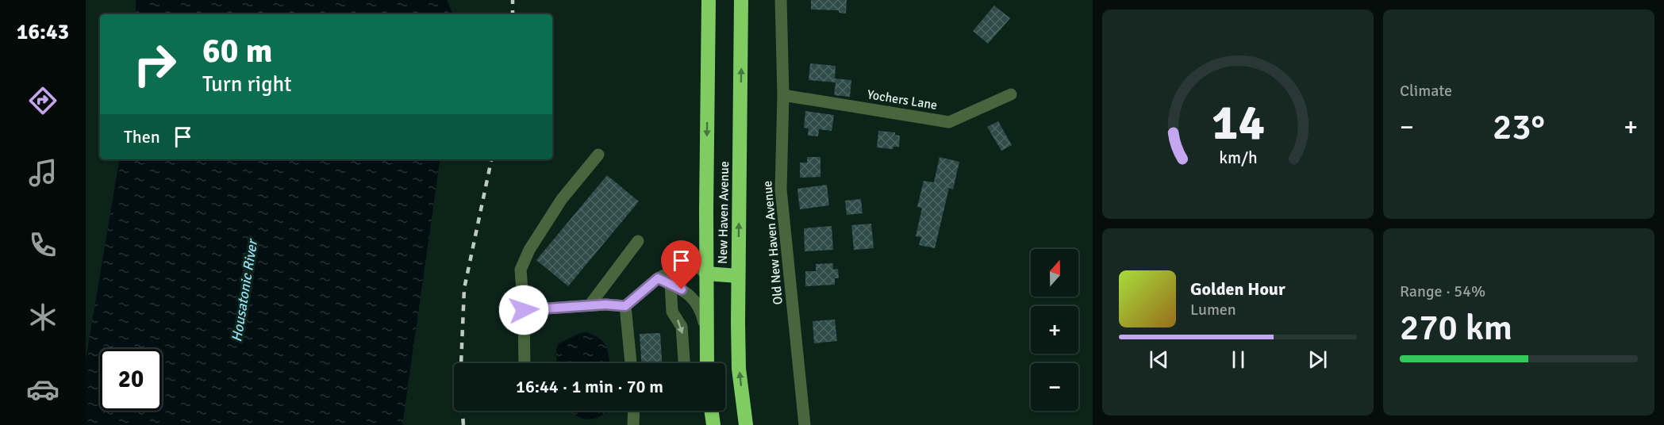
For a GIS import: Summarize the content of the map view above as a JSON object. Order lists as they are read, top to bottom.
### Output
{
  "streets": {
    "highway": ["New Haven Avenue"],
    "street": ["Yochers Lane", "Old New Haven Avenue"]
  },
  "crossings": [
    ["Yochers Lane", "Old New Haven Avenue"]
  ],
  "water": ["Housatonic River"],
  "north": "top",
  "page": {
    "tabs": "16:43",
    "tile": [
      "Climate",
      ["Range · 54%", "270 km"]
    ],
    "turn": ["60 m", "Turn right"],
    "heat": ["−", "23°", "+"],
    "then": "Then",
    "map_buttons": ["+", "−"],
    "song": ["Golden Hour", "Lumen"],
    "limit": "20",
    "trip": "16:44 · 1 min · 70 m",
    "gauge": ["14", "km/h"]
  }
}
